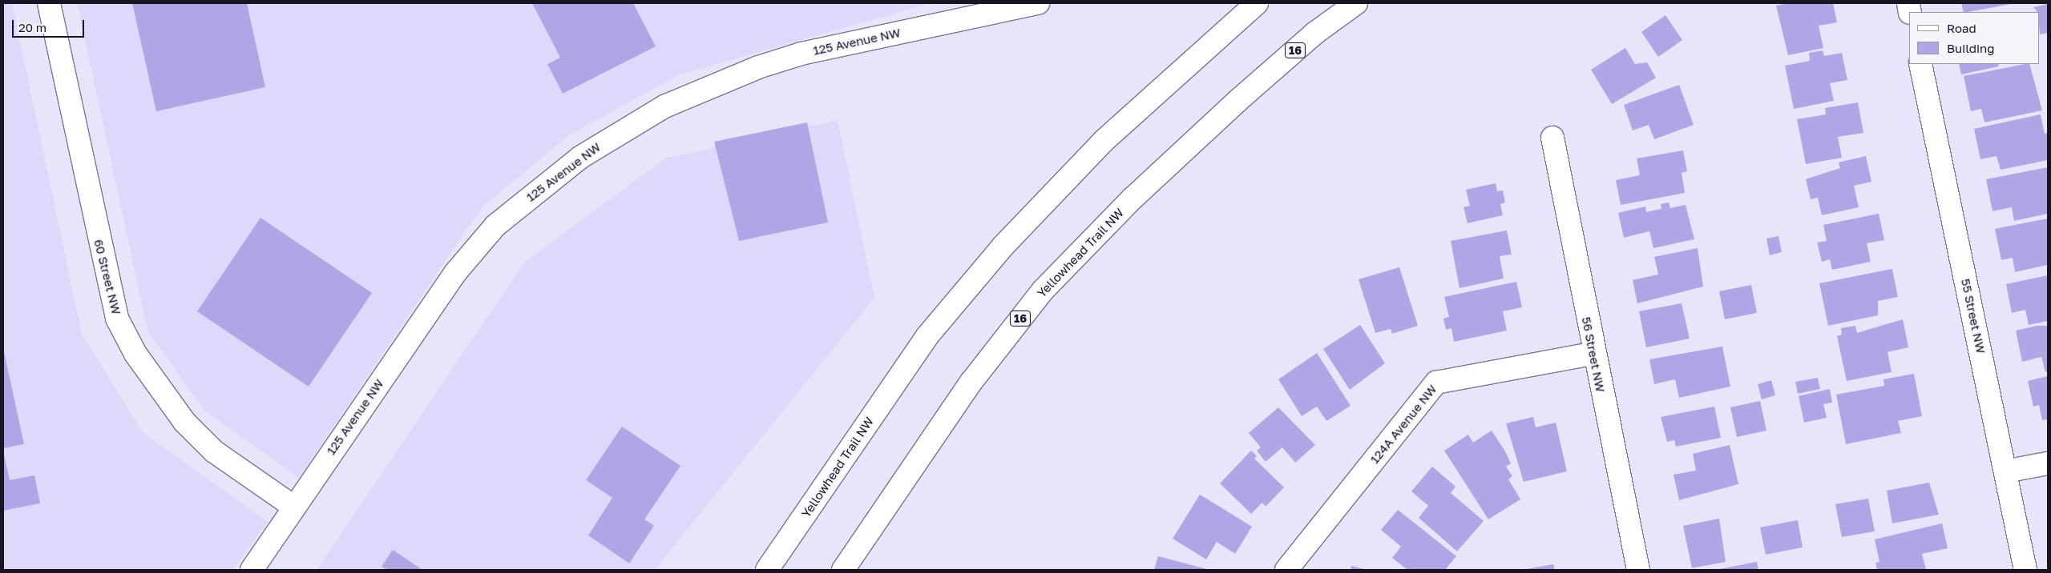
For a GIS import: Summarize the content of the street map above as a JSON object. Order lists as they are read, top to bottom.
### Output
{
  "streets": {
    "main road": [
      "125 Avenue NW",
      "16",
      "Yellowhead Trail NW",
      "60 Street NW",
      "55 Street NW",
      "56 Street NW",
      "124A Avenue NW"
    ]
  },
  "crossings": [
    ["125 Avenue NW", "60 Street NW"],
    ["56 Street NW", "124A Avenue NW"]
  ],
  "legend": ["Road", "Building"],
  "scale_bar": "20 m"
}
